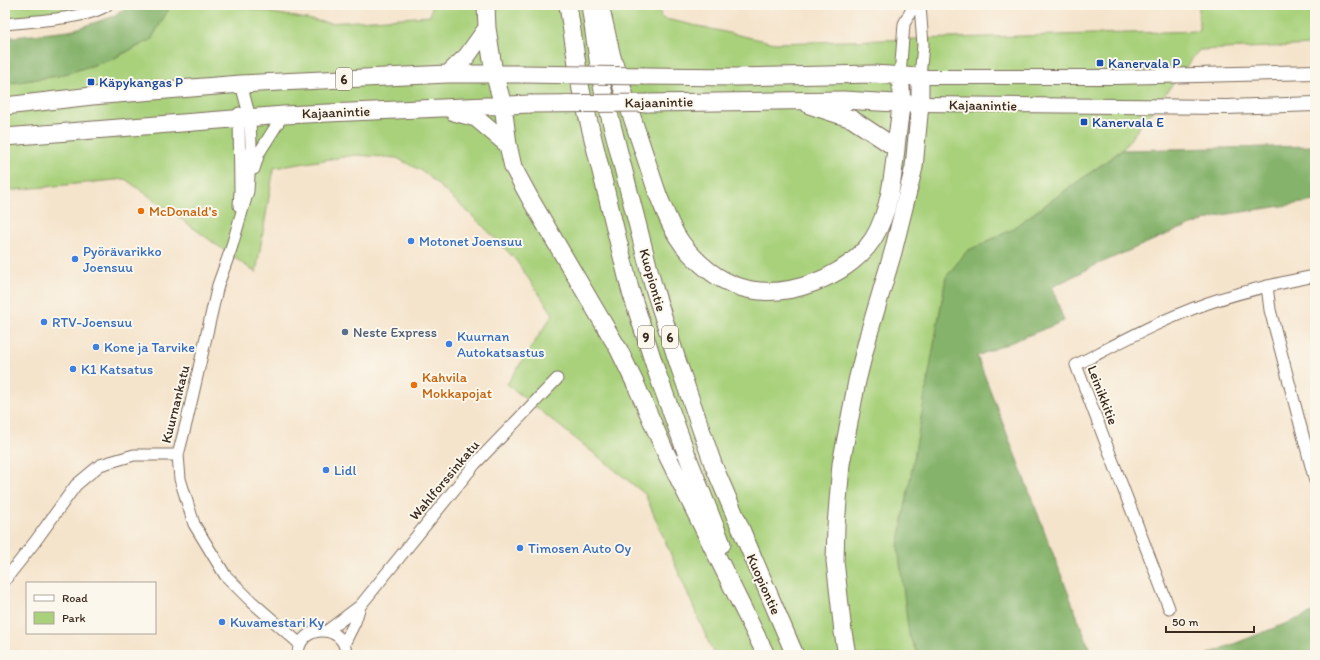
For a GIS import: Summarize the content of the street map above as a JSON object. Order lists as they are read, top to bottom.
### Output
{
  "streets": {
    "highway": [
      "6",
      "Kajaanintie",
      "Kuopiontie",
      "9"
    ],
    "street": ["Leinikkitie", "Kuurnankatu", "Wahlforssinkatu"]
  },
  "crossings": [
    ["6", "Kajaanintie"],
    ["Kajaanintie", "Kuurnankatu"]
  ],
  "places": {
    "transit": ["Kanervala P", "Käpykangas P", "Kanervala E"],
    "other": [
      "McDonald's",
      "Motonet Joensuu",
      "Pyörävarikko Joensuu",
      "RTV-Joensuu",
      "Neste Express",
      "Kuurnan Autokatsastus",
      "Kone ja Tarvike",
      "K1 Katsatus",
      "Kahvila Mokkapojat",
      "Lidl",
      "Timosen Auto Oy",
      "Kuvamestari Ky"
    ]
  },
  "legend": ["Road", "Park"],
  "scale_bar": "50 m"
}
